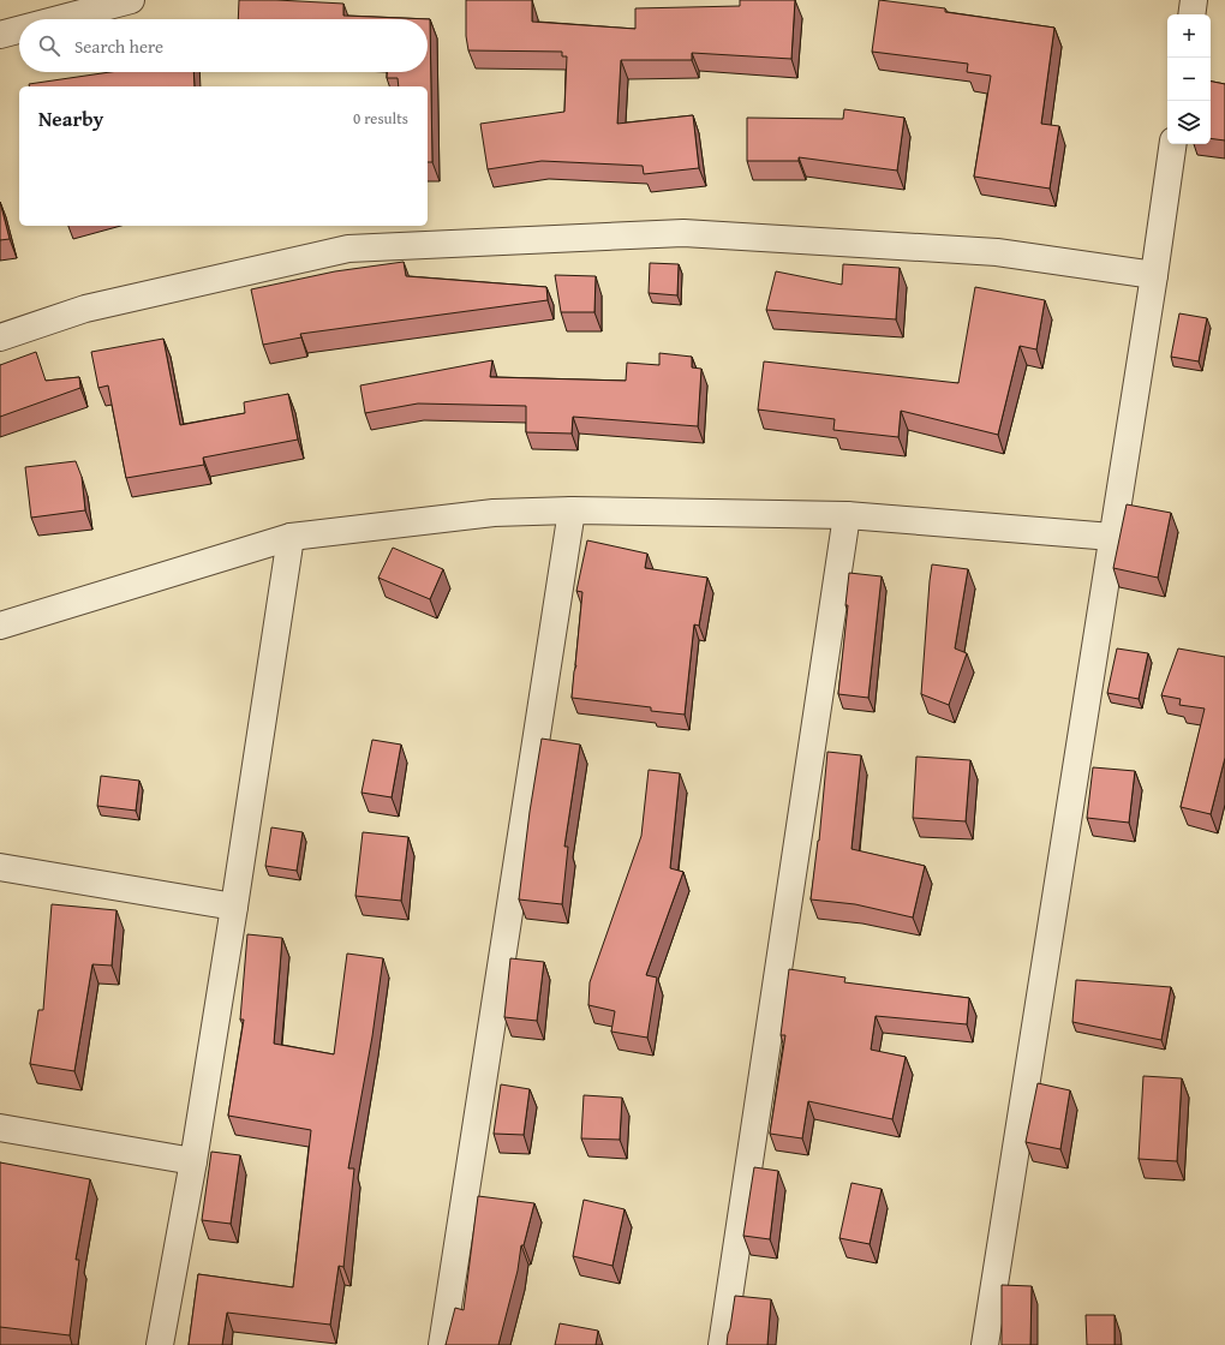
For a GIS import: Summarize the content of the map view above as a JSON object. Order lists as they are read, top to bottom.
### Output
{
  "page": {
    "map_buttons": ["+", "−"],
    "search": "Search here",
    "heading": ["Nearby", "0 results"]
  }
}
